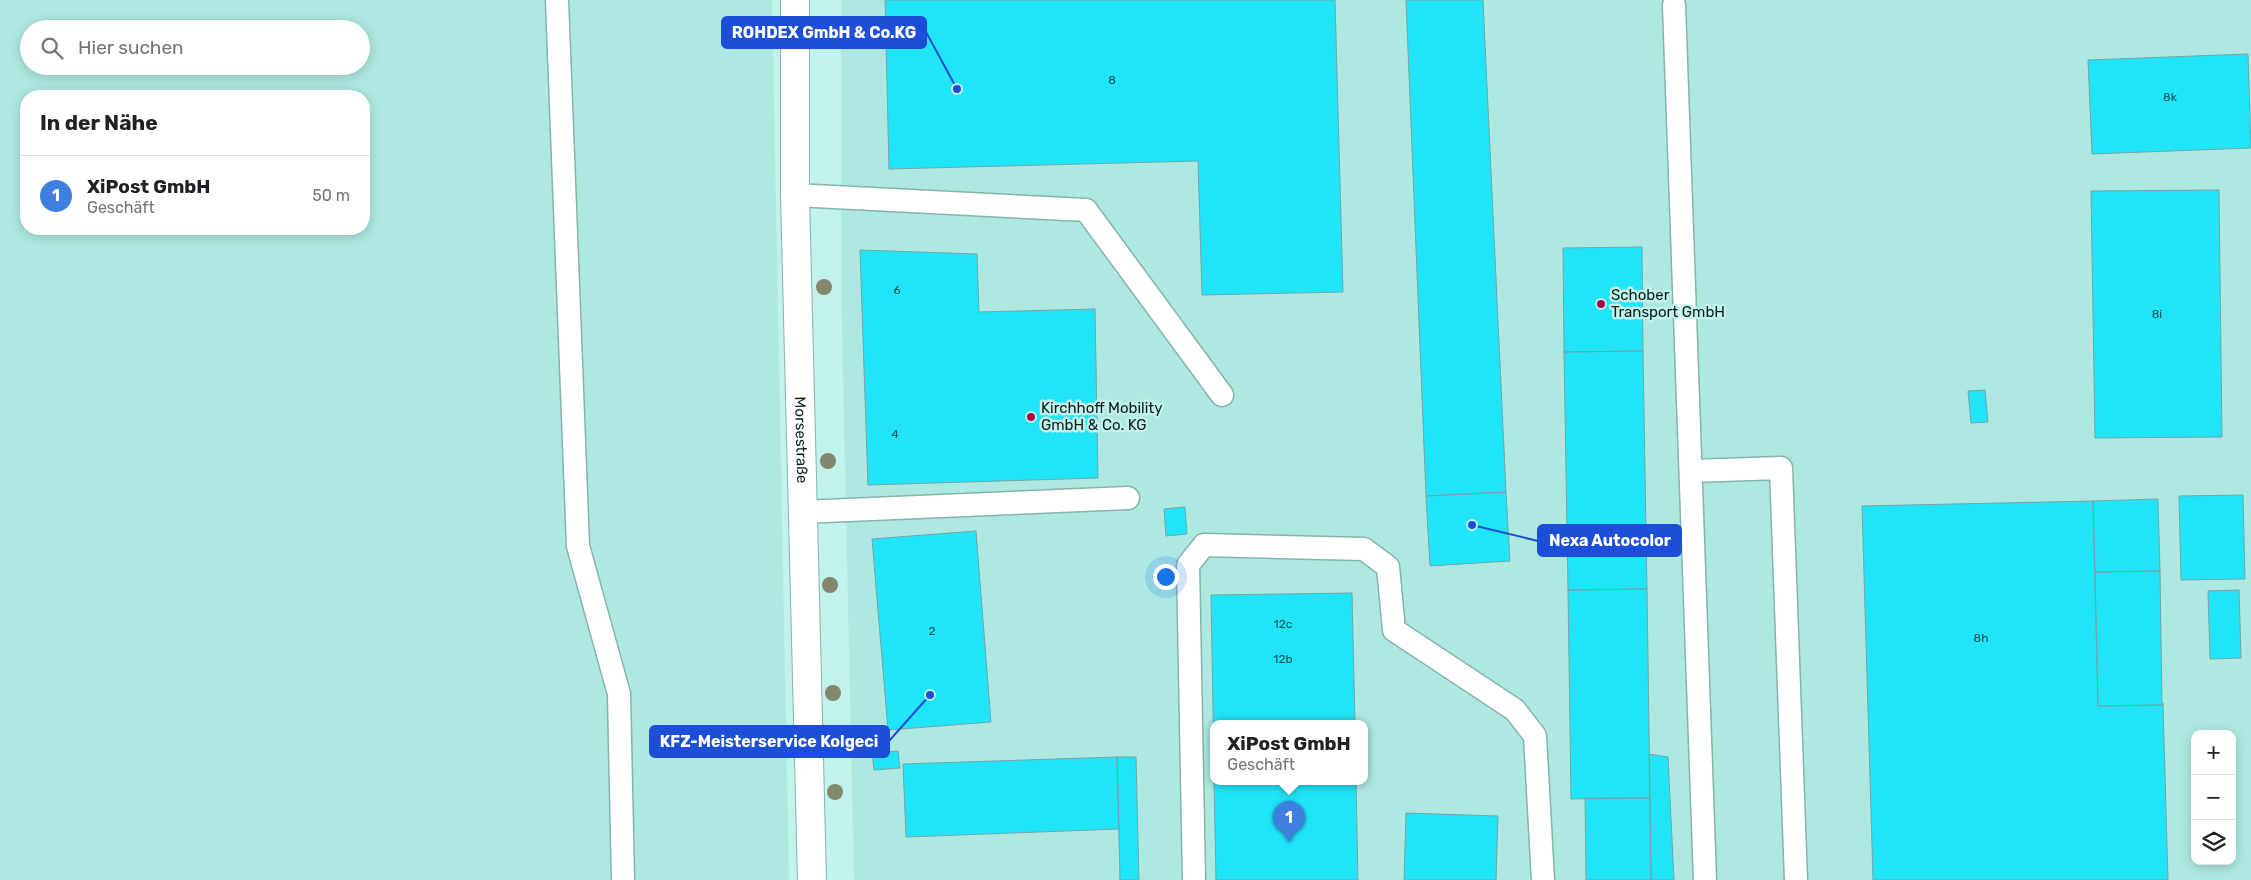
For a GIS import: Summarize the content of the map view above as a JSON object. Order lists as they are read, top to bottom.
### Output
{
  "streets": {
    "street": ["Morsestraße"]
  },
  "places": [
    "ROHDEX GmbH & Co.KG",
    "Schober Transport GmbH",
    "Kirchhoff Mobility GmbH & Co. KG",
    "Nexa Autocolor",
    "KFZ-Meisterservice Kolgeci"
  ],
  "house_numbers": [
    "8",
    "8k",
    "6",
    "8i",
    "4",
    "12c",
    "2",
    "8h",
    "12b"
  ],
  "page": {
    "search": "Hier suchen",
    "heading": "In der Nähe",
    "list": [
      {
        "mark": "1",
        "name": "XiPost GmbH",
        "note": "Geschäft",
        "value": "50 m"
      }
    ],
    "popup": ["XiPost GmbH", "Geschäft"],
    "map_buttons": ["+", "−"],
    "pins": "1"
  }
}
